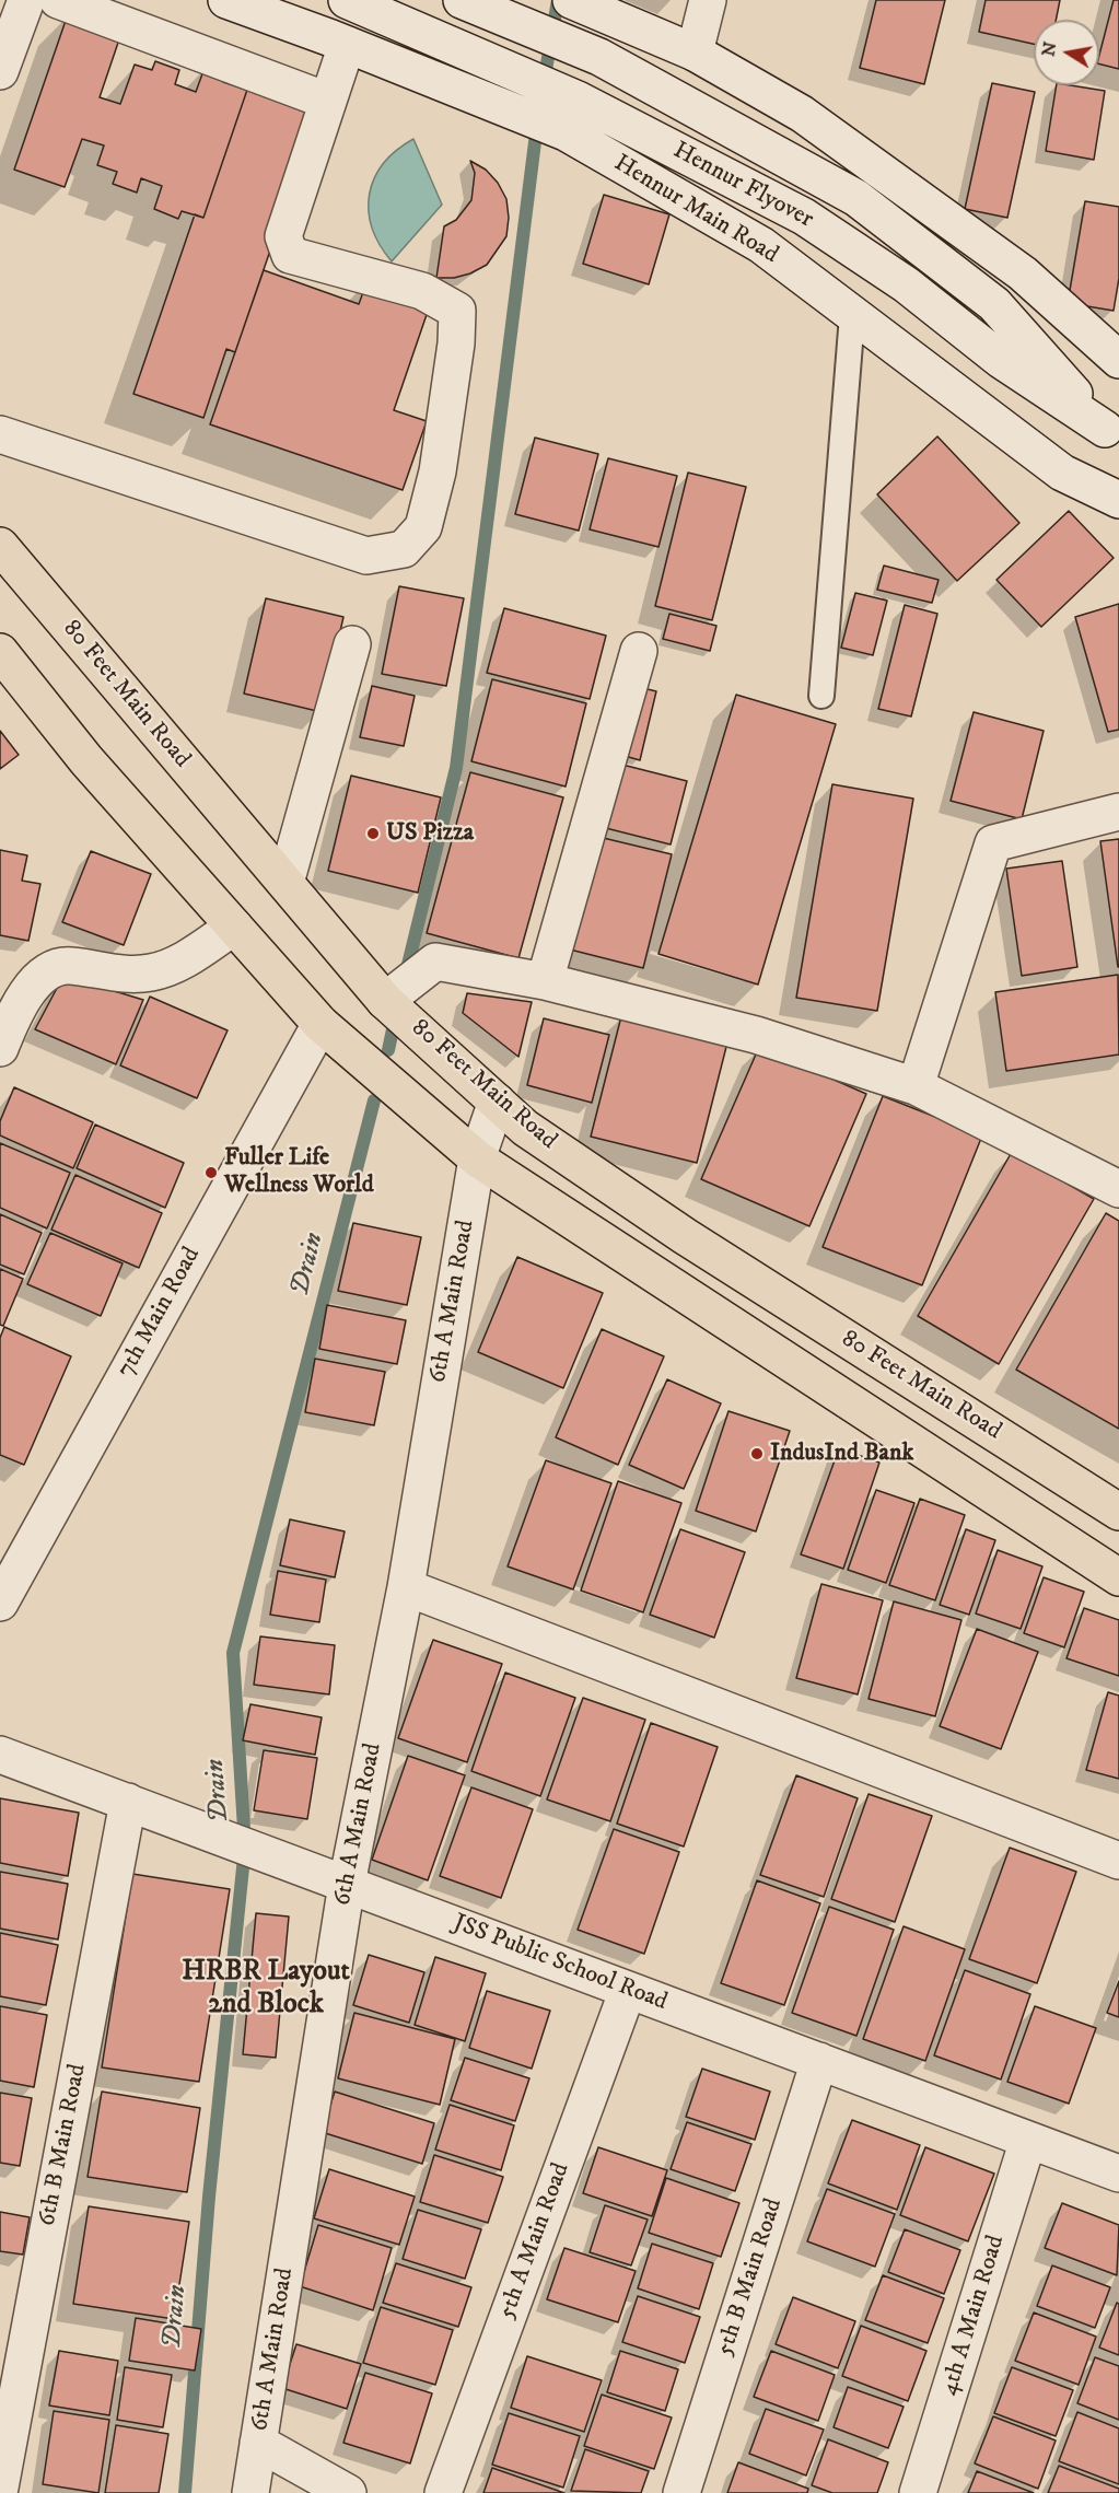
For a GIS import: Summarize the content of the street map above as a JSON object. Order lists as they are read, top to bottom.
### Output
{
  "streets": {
    "main road": ["80 Feet Main Road"],
    "street": [
      "Hennur Flyover",
      "Hennur Main Road",
      "6th A Main Road",
      "7th Main Road",
      "JSS Public School Road",
      "6th B Main Road",
      "5th A Main Road",
      "5th B Main Road",
      "4th A Main Road"
    ]
  },
  "crossings": [
    ["Hennur Flyover", "Hennur Main Road"],
    ["80 Feet Main Road", "6th A Main Road"],
    ["80 Feet Main Road", "7th Main Road"],
    ["6th A Main Road", "JSS Public School Road"],
    ["JSS Public School Road", "6th B Main Road"],
    ["JSS Public School Road", "5th A Main Road"],
    ["JSS Public School Road", "5th B Main Road"],
    ["JSS Public School Road", "4th A Main Road"]
  ],
  "districts": ["HRBR Layout 2nd Block"],
  "water": ["Drain"],
  "places": ["US Pizza", "Fuller Life Wellness World", "IndusInd Bank"],
  "north": "left"
}
